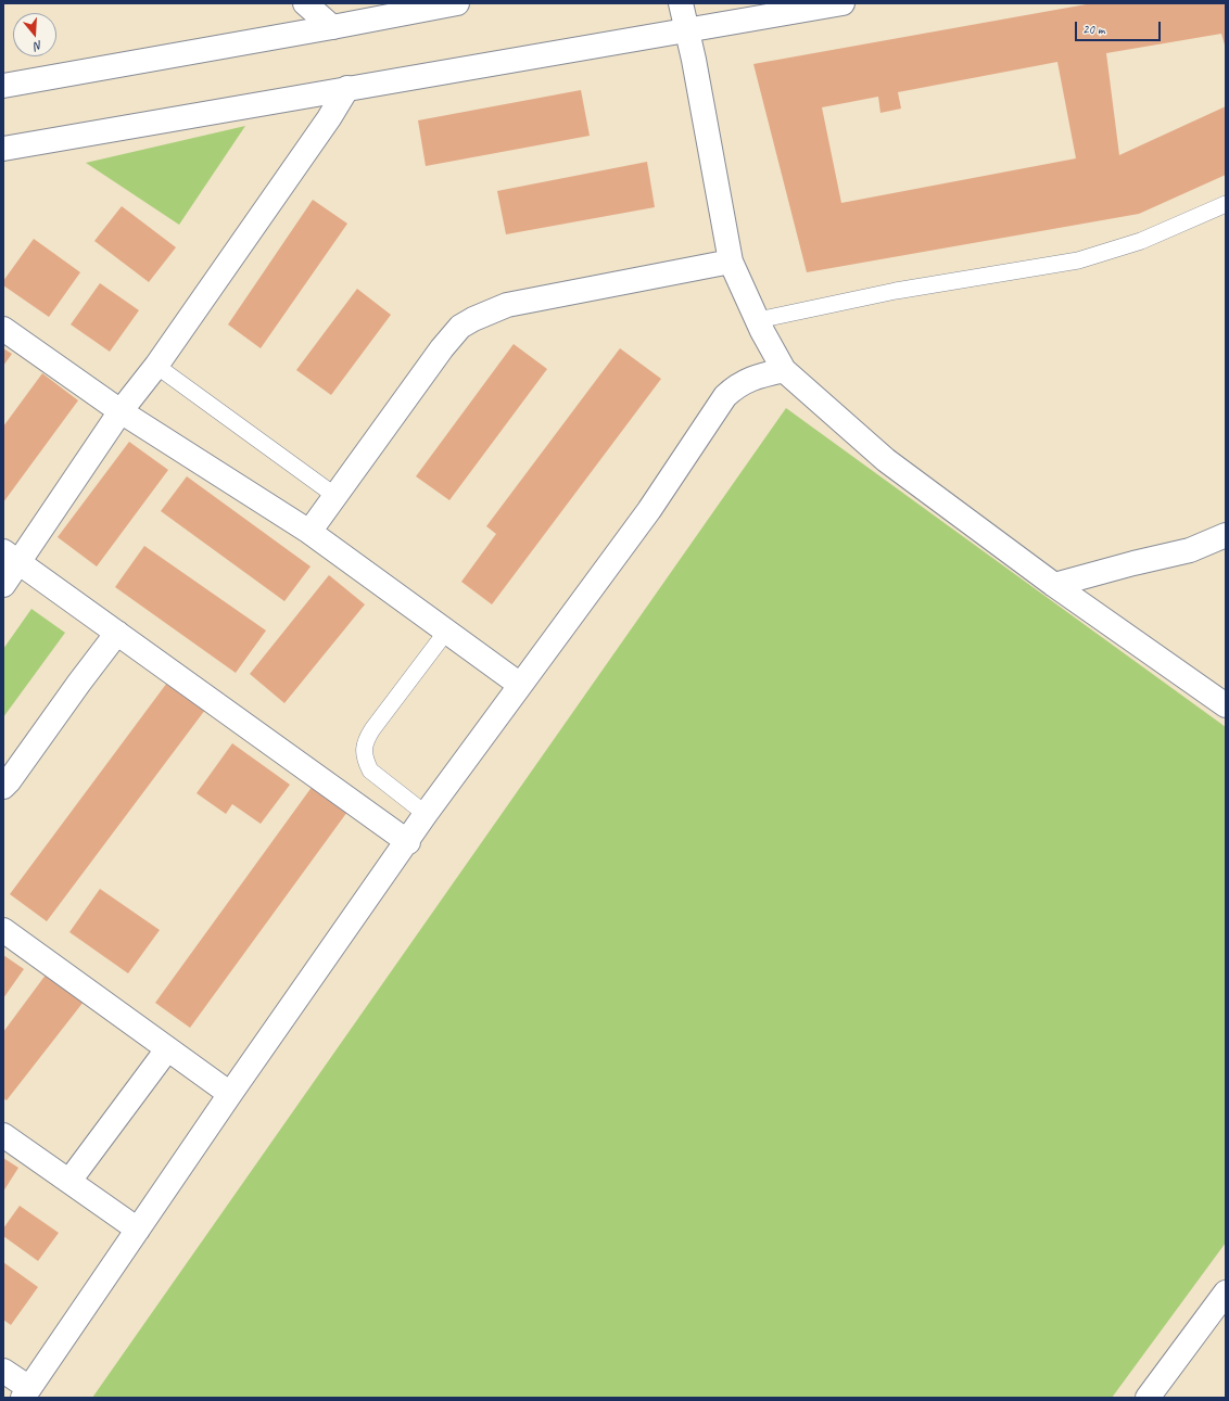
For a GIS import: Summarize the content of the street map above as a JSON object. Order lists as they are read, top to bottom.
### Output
{
  "scale_bar": "20 m",
  "north": "bottom"
}
